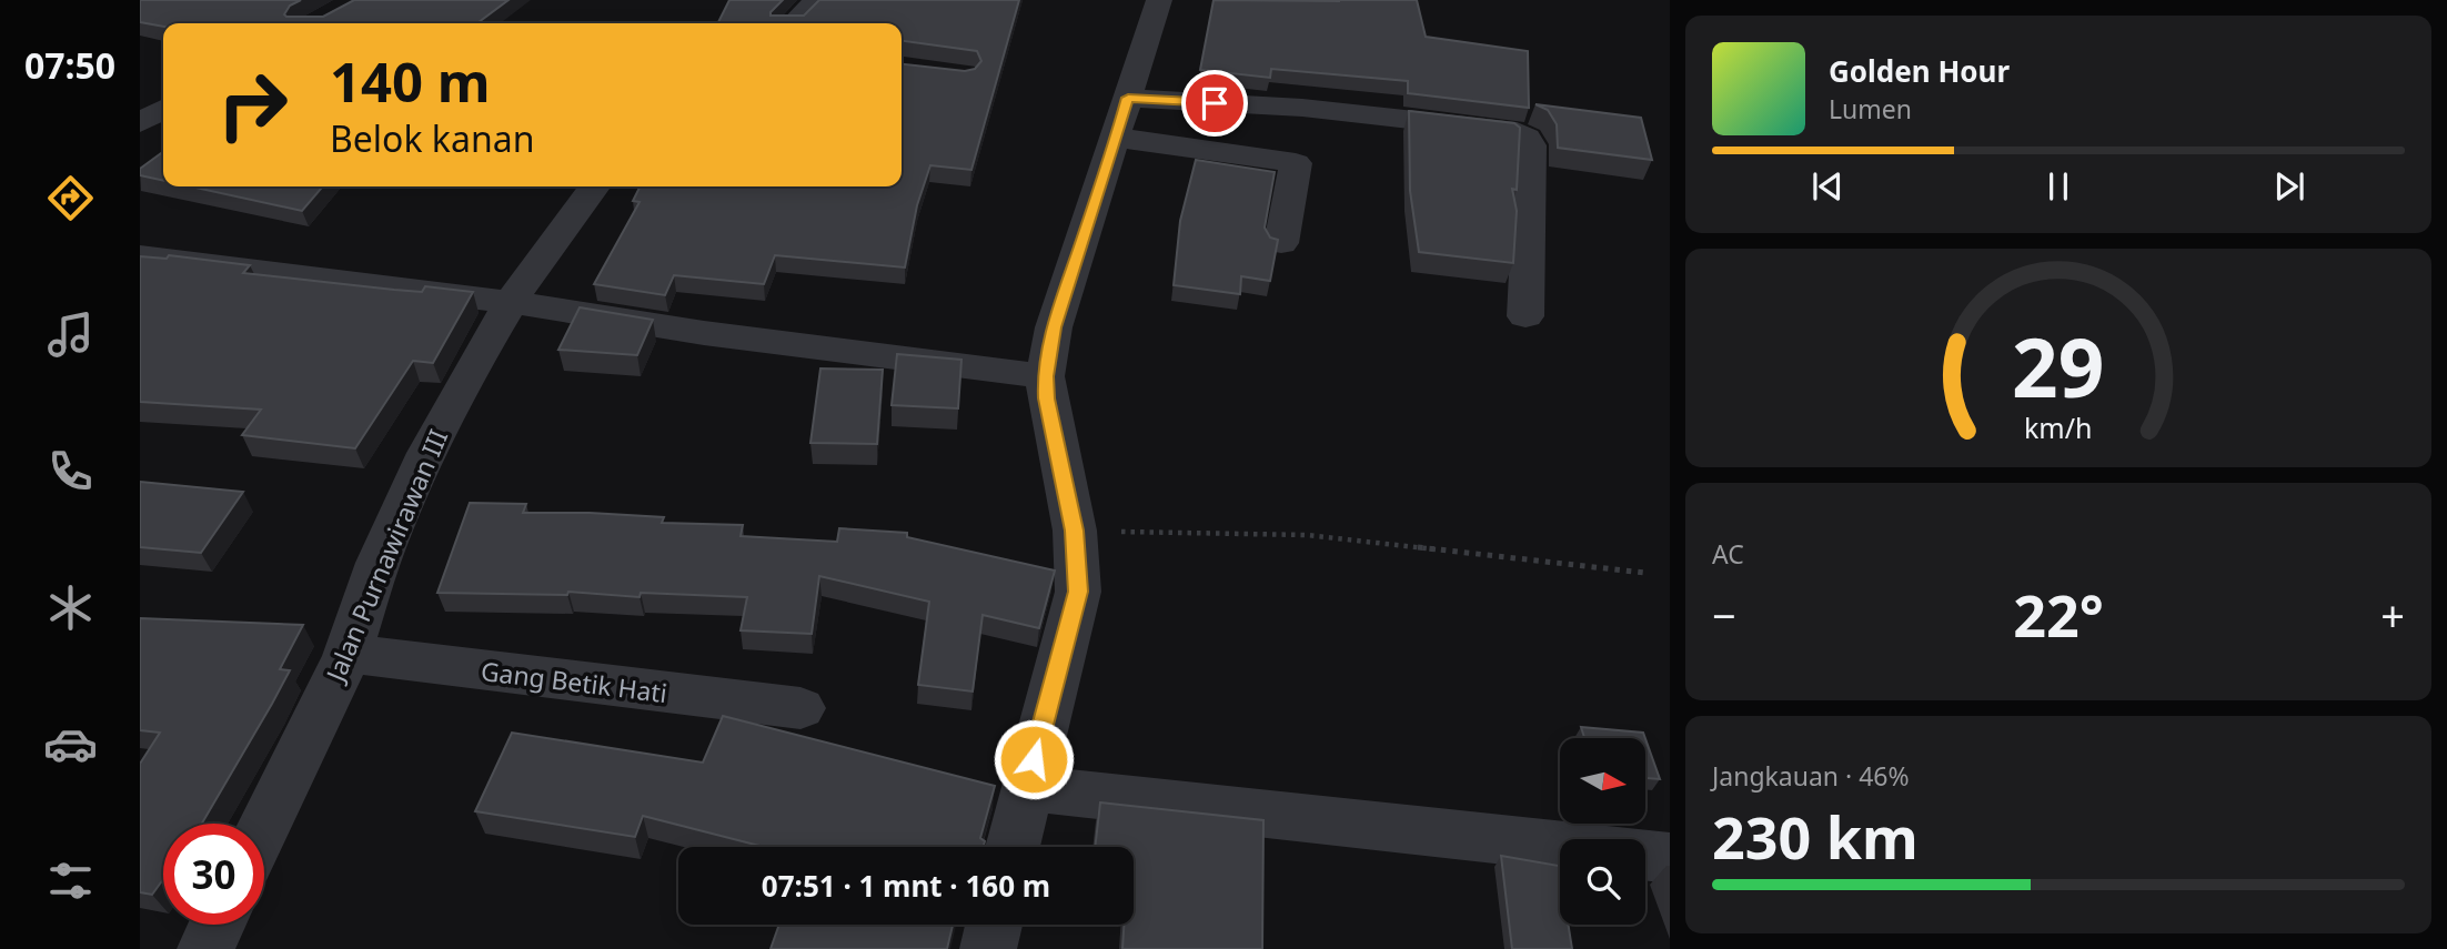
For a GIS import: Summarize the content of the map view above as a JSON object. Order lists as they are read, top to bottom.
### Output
{
  "streets": {
    "street": ["Jalan Purnawirawan III", "Gang Betik Hati"]
  },
  "crossings": [
    ["Jalan Purnawirawan III", "Gang Betik Hati"]
  ],
  "north": "right",
  "page": {
    "tabs": "07:50",
    "turn": ["140 m", "Belok kanan"],
    "song": ["Golden Hour", "Lumen"],
    "tile": [
      "AC",
      ["Jangkauan · 46%", "230 km"]
    ],
    "heat": ["−", "22°", "+"],
    "limit": "30",
    "trip": "07:51 · 1 mnt · 160 m",
    "gauge": ["29", "km/h"]
  }
}
